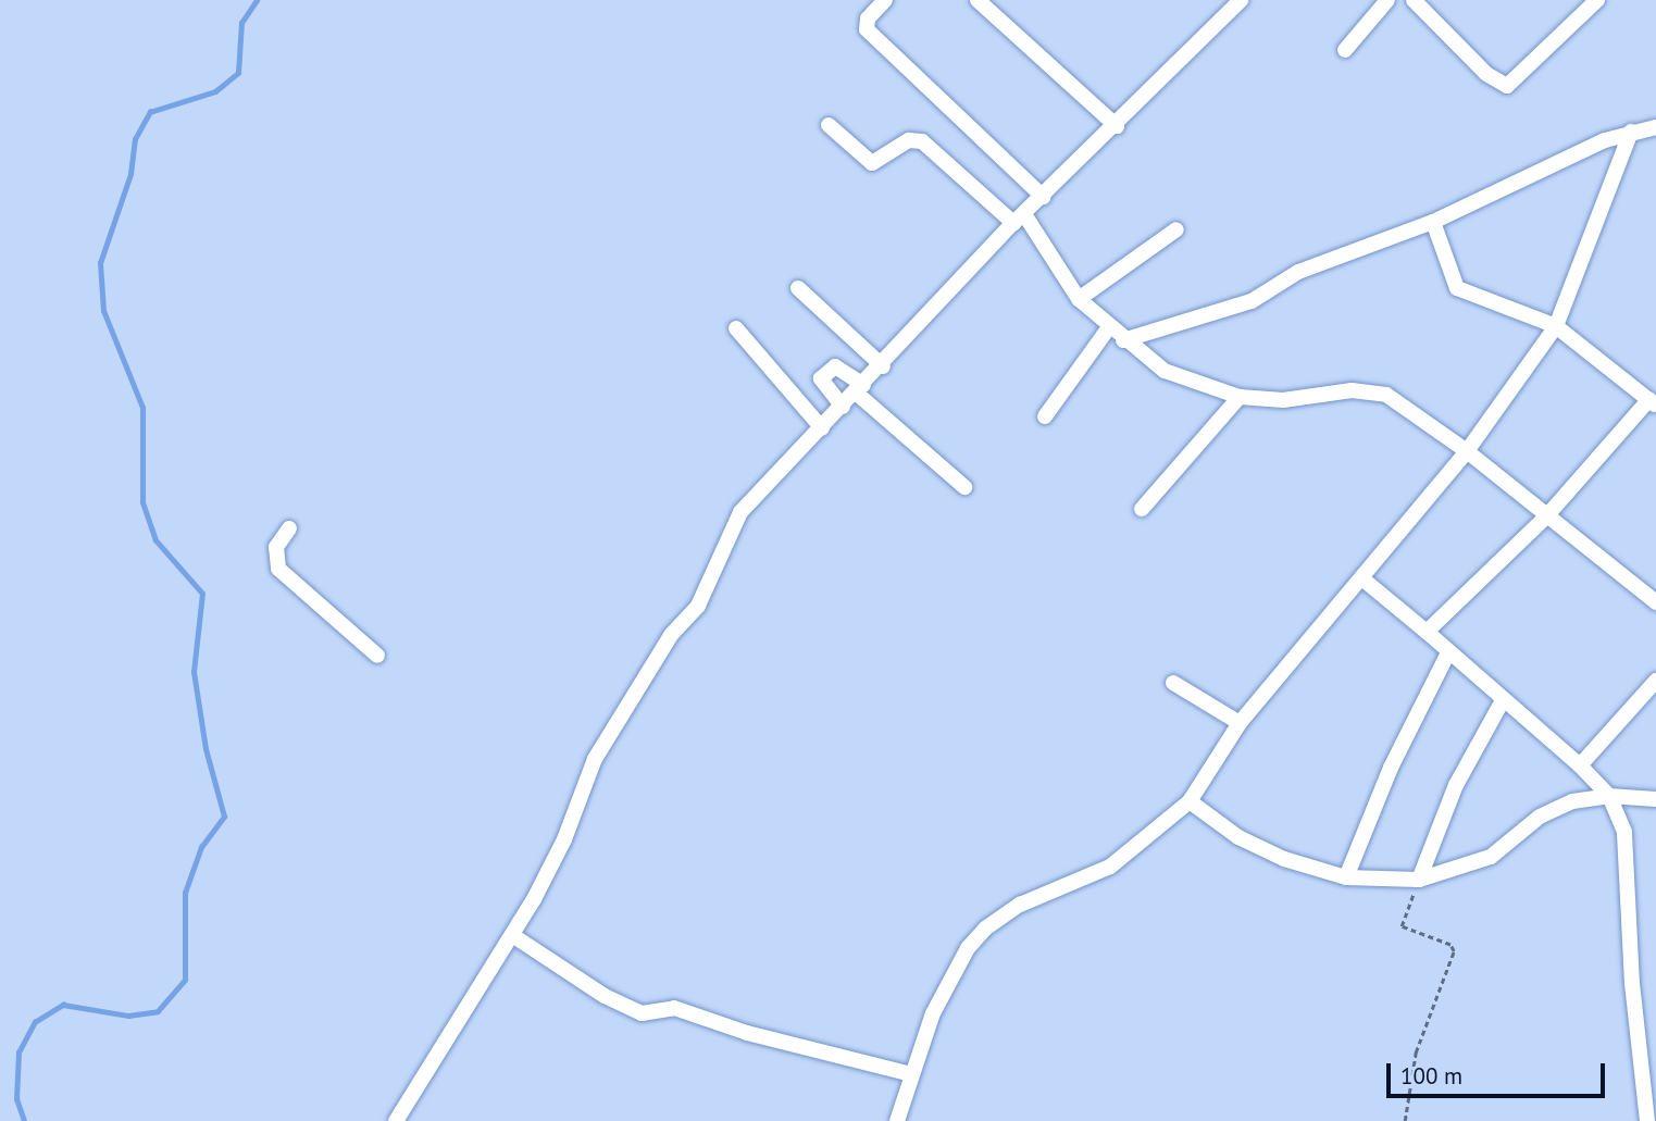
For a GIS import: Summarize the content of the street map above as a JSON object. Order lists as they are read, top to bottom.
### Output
{
  "scale_bar": "100 m"
}
